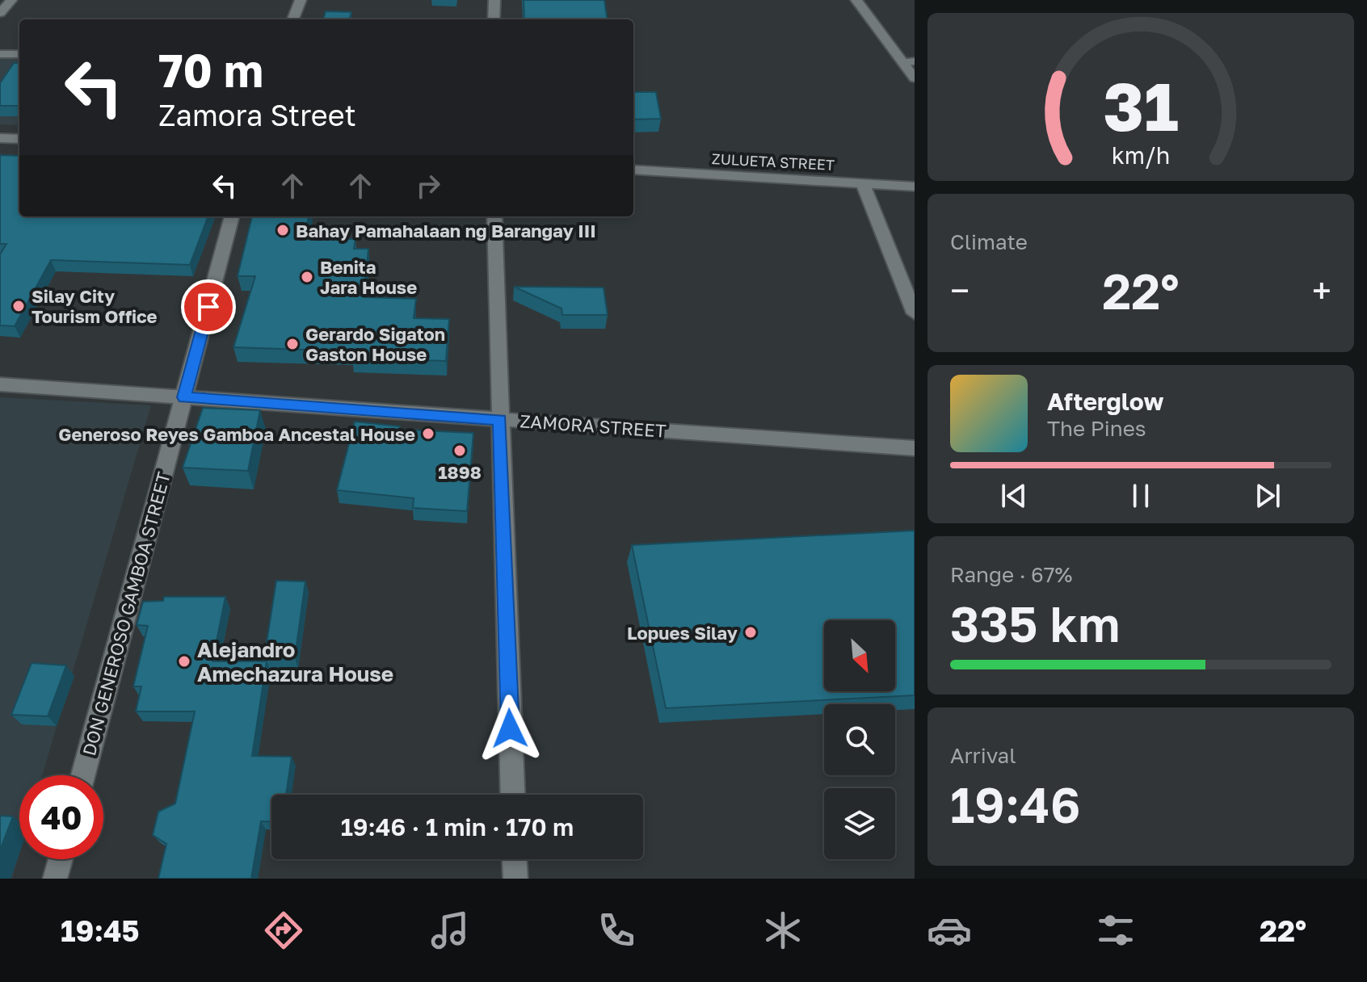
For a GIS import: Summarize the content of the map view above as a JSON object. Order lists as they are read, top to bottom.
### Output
{
  "streets": {
    "street": ["ZULUETA STREET", "ZAMORA STREET", "DON GENEROSO GAMBOA STREET"]
  },
  "crossings": [
    ["ZAMORA STREET", "DON GENEROSO GAMBOA STREET"]
  ],
  "places": [
    "Bahay Pamahalaan ng Barangay III",
    "Benita Jara House",
    "Silay City Tourism Office",
    "Gerardo Sigaton Gaston House",
    "Generoso Reyes Gamboa Ancestal House",
    "1898",
    "Lopues Silay",
    "Alejandro Amechazura House"
  ],
  "north": "bottom right",
  "page": {
    "turn": ["70 m", "Zamora Street"],
    "tile": [
      "Climate",
      ["Range · 67%", "335 km"],
      ["Arrival", "19:46"]
    ],
    "heat": ["−", "22°", "+"],
    "song": ["Afterglow", "The Pines"],
    "limit": "40",
    "trip": "19:46 · 1 min · 170 m",
    "tabs": ["19:45", "22°"],
    "gauge": ["31", "km/h"]
  }
}
